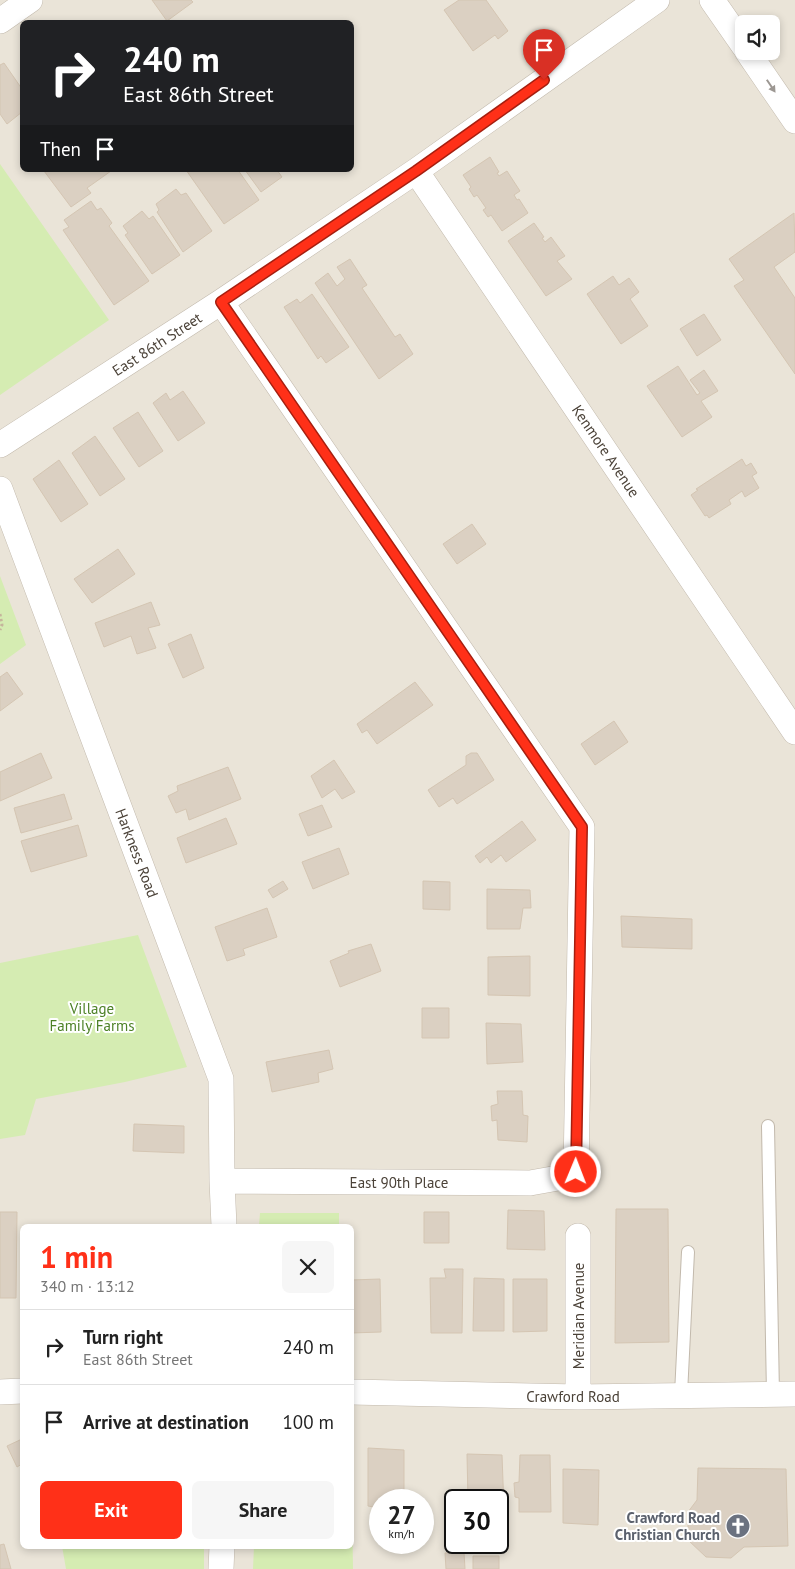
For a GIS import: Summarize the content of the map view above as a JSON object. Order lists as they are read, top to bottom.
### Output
{
  "streets": {
    "street": [
      "East 86th Street",
      "Kenmore Avenue",
      "Harkness Road",
      "East 90th Place",
      "Meridian Avenue",
      "Crawford Road"
    ]
  },
  "crossings": [
    ["East 86th Street", "Kenmore Avenue"],
    ["East 86th Street", "East 90th Place"],
    ["Harkness Road", "East 90th Place"],
    ["Meridian Avenue", "Crawford Road"]
  ],
  "parks": ["Village Family Farms"],
  "places": {
    "church": ["Crawford Road Christian Church"]
  },
  "page": {
    "turn": ["240 m", "East 86th Street"],
    "then": "Then",
    "heading": ["1 min", "340 m · 13:12"],
    "list": [
      {
        "name": "Turn right",
        "note": "East 86th Street",
        "value": "240 m"
      },
      {
        "name": "Arrive at destination",
        "value": "100 m"
      }
    ],
    "buttons": ["Exit", "Share"],
    "speed": "27 km/h",
    "limit": "30"
  }
}
